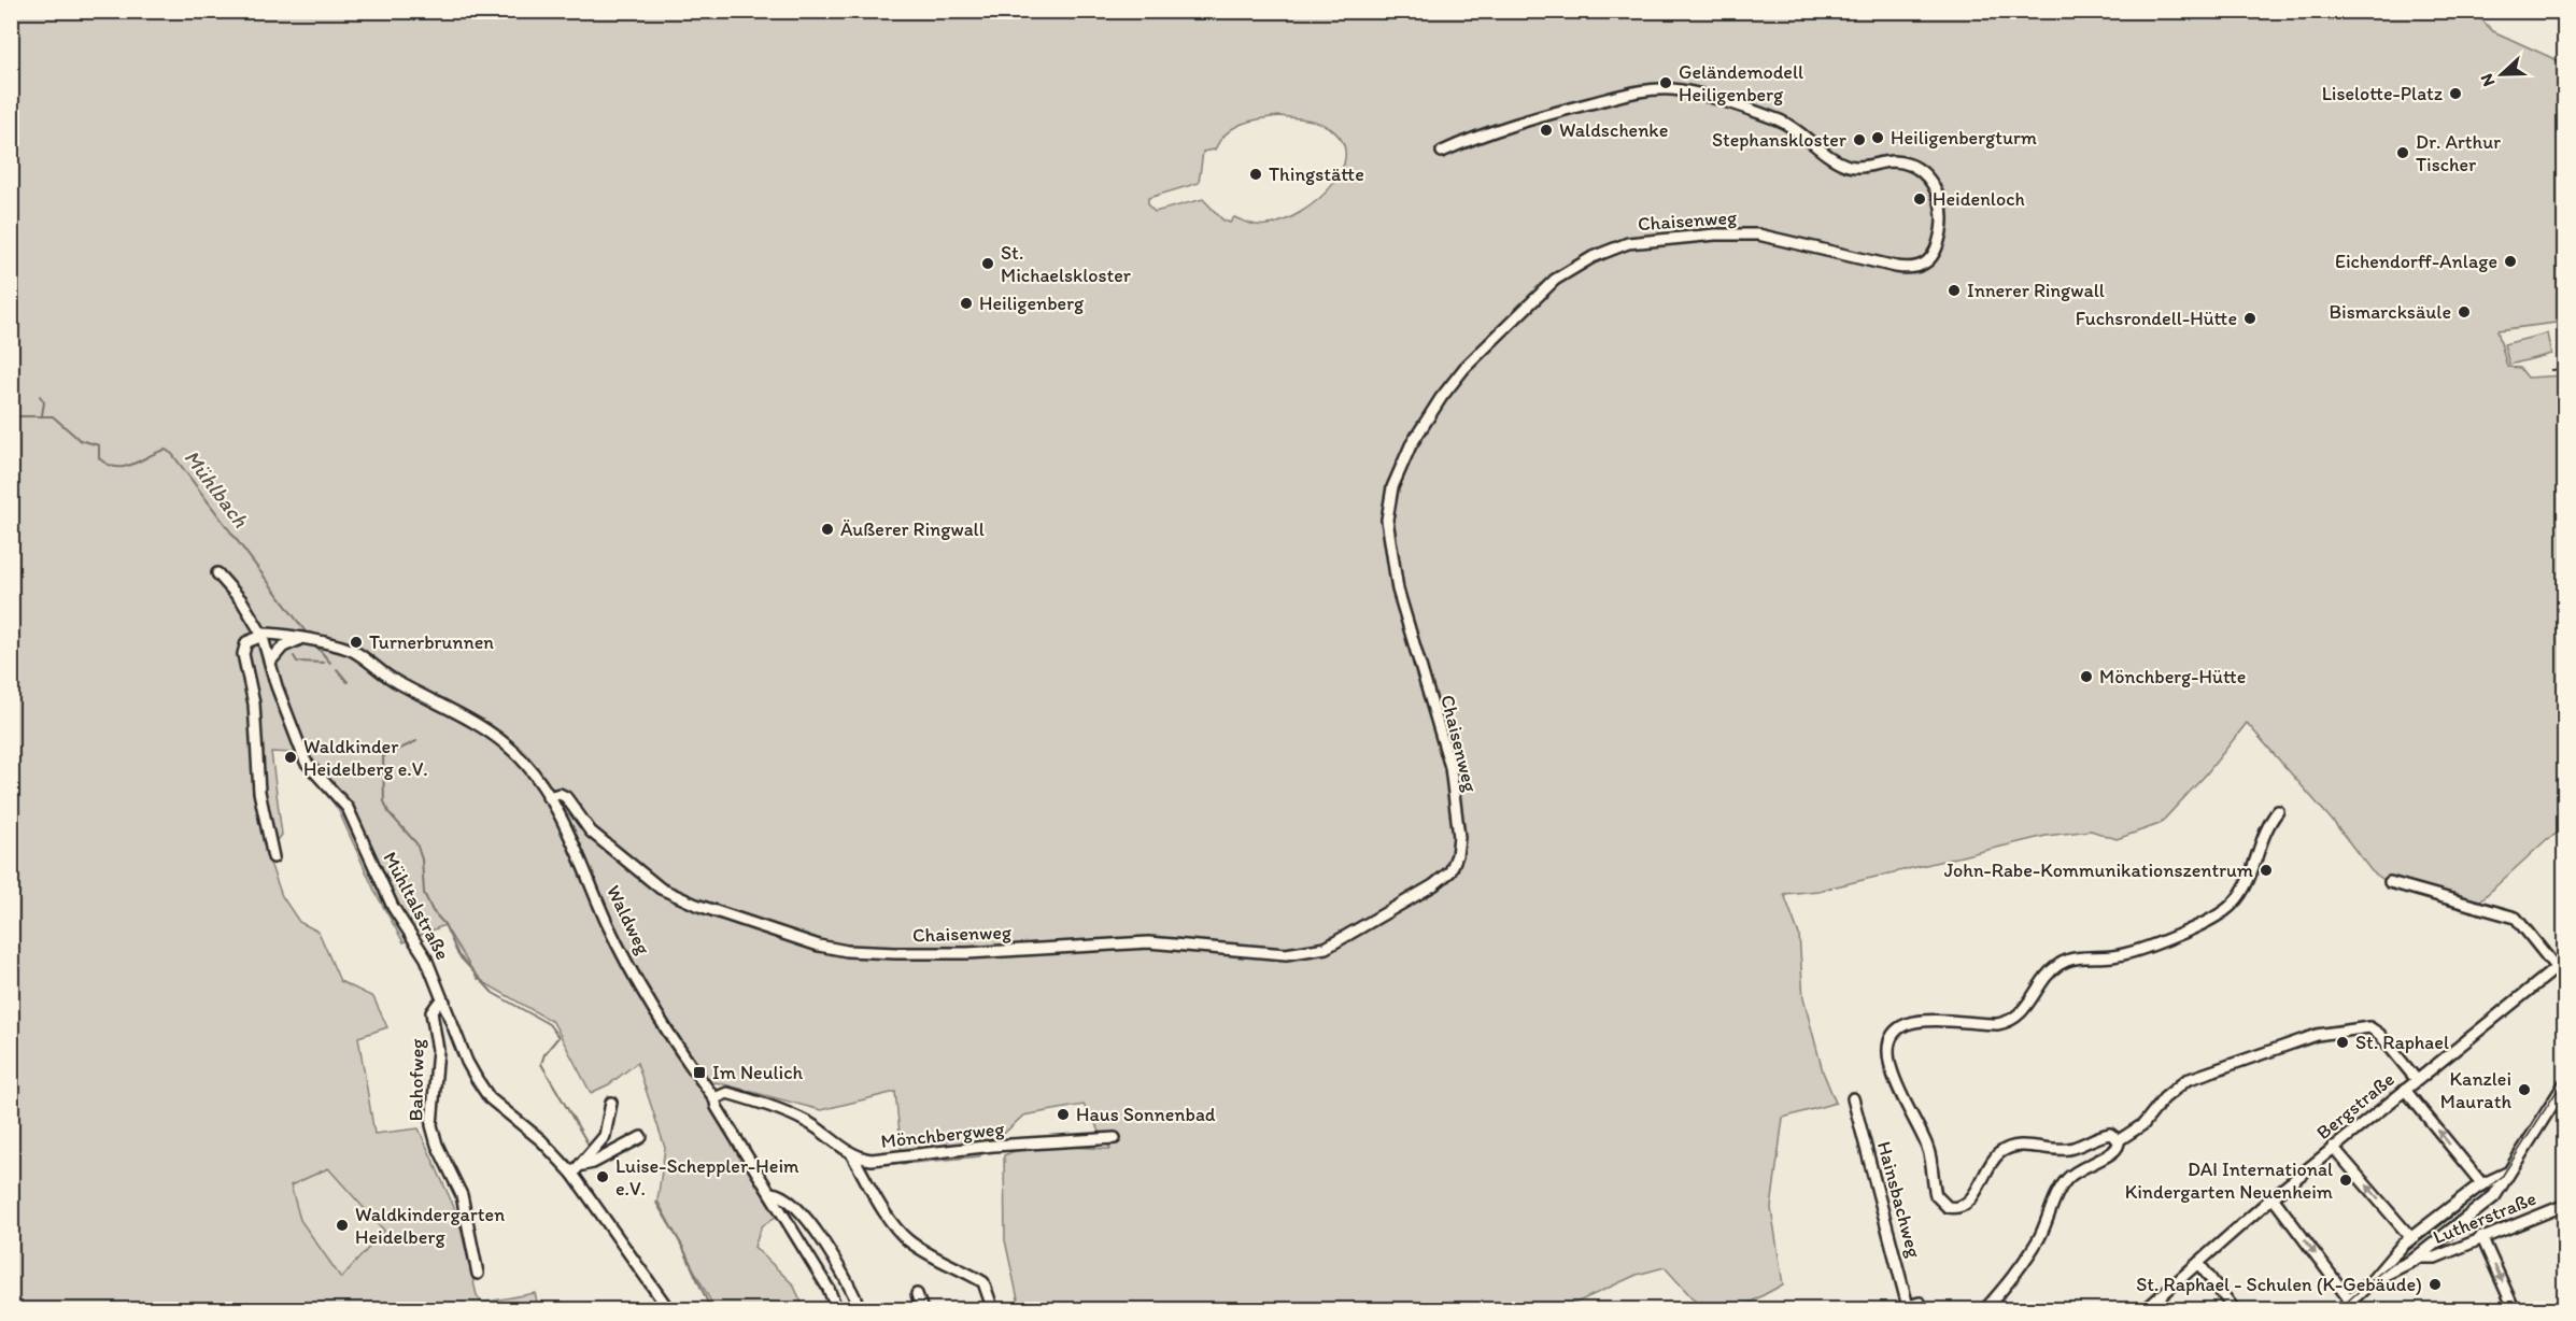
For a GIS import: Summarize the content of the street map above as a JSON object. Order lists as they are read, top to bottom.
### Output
{
  "streets": {
    "street": [
      "Chaisenweg",
      "Mühltalstraße",
      "Waldweg",
      "Bahofweg",
      "Bergstraße",
      "Mönchbergweg",
      "Hainsbachweg",
      "Lutherstraße"
    ]
  },
  "crossings": [
    ["Chaisenweg", "Waldweg"],
    ["Mühltalstraße", "Waldweg"],
    ["Mühltalstraße", "Bahofweg"]
  ],
  "water": ["Mühlbach"],
  "places": {
    "other": [
      "Geländemodell Heiligenberg",
      "Liselotte-Platz",
      "Waldschenke",
      "Heiligenbergturm",
      "Stephanskloster",
      "Dr. Arthur Tischer",
      "Thingstätte",
      "Heidenloch",
      "Eichendorff-Anlage",
      "St. Michaelskloster",
      "Innerer Ringwall",
      "Heiligenberg",
      "Bismarcksäule",
      "Fuchsrondell-Hütte",
      "Äußerer Ringwall",
      "Turnerbrunnen",
      "Mönchberg-Hütte",
      "Waldkinder Heidelberg e.V.",
      "John-Rabe-Kommunikationszentrum",
      "St. Raphael",
      "Kanzlei Maurath",
      "Haus Sonnenbad",
      "Luise-Scheppler-Heim e.V.",
      "DAI International Kindergarten Neuenheim",
      "Waldkindergarten Heidelberg",
      "St. Raphael - Schulen (K-Gebäude)"
    ],
    "transit": ["Im Neulich"]
  },
  "north": "left"
}
